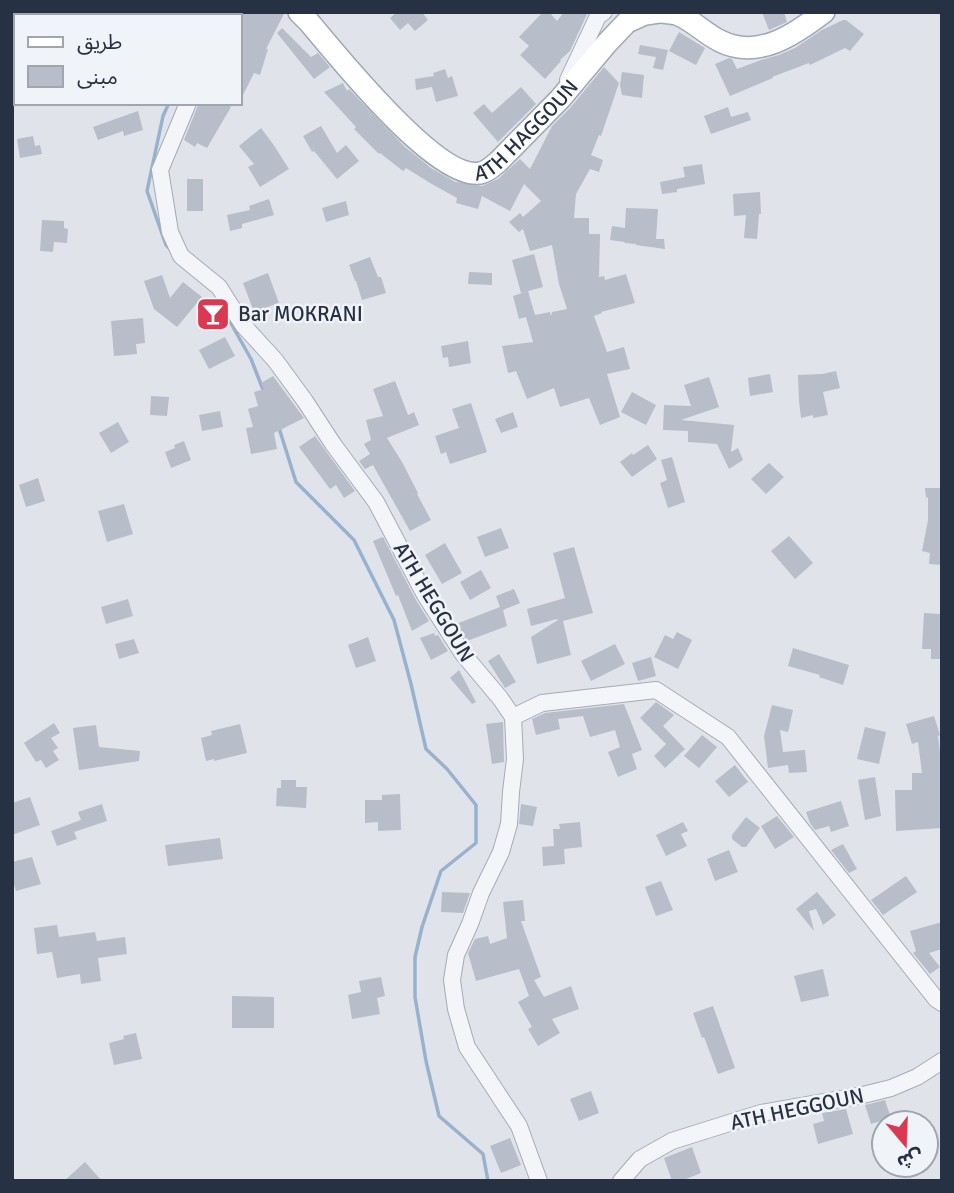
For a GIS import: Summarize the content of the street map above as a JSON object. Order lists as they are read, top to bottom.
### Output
{
  "streets": {
    "main road": ["ATH HAGGOUN"],
    "street": ["ATH HEGGOUN"]
  },
  "places": {
    "bar": ["Bar MOKRANI"]
  },
  "legend": ["طريق", "مبنى"],
  "north": "bottom"
}
